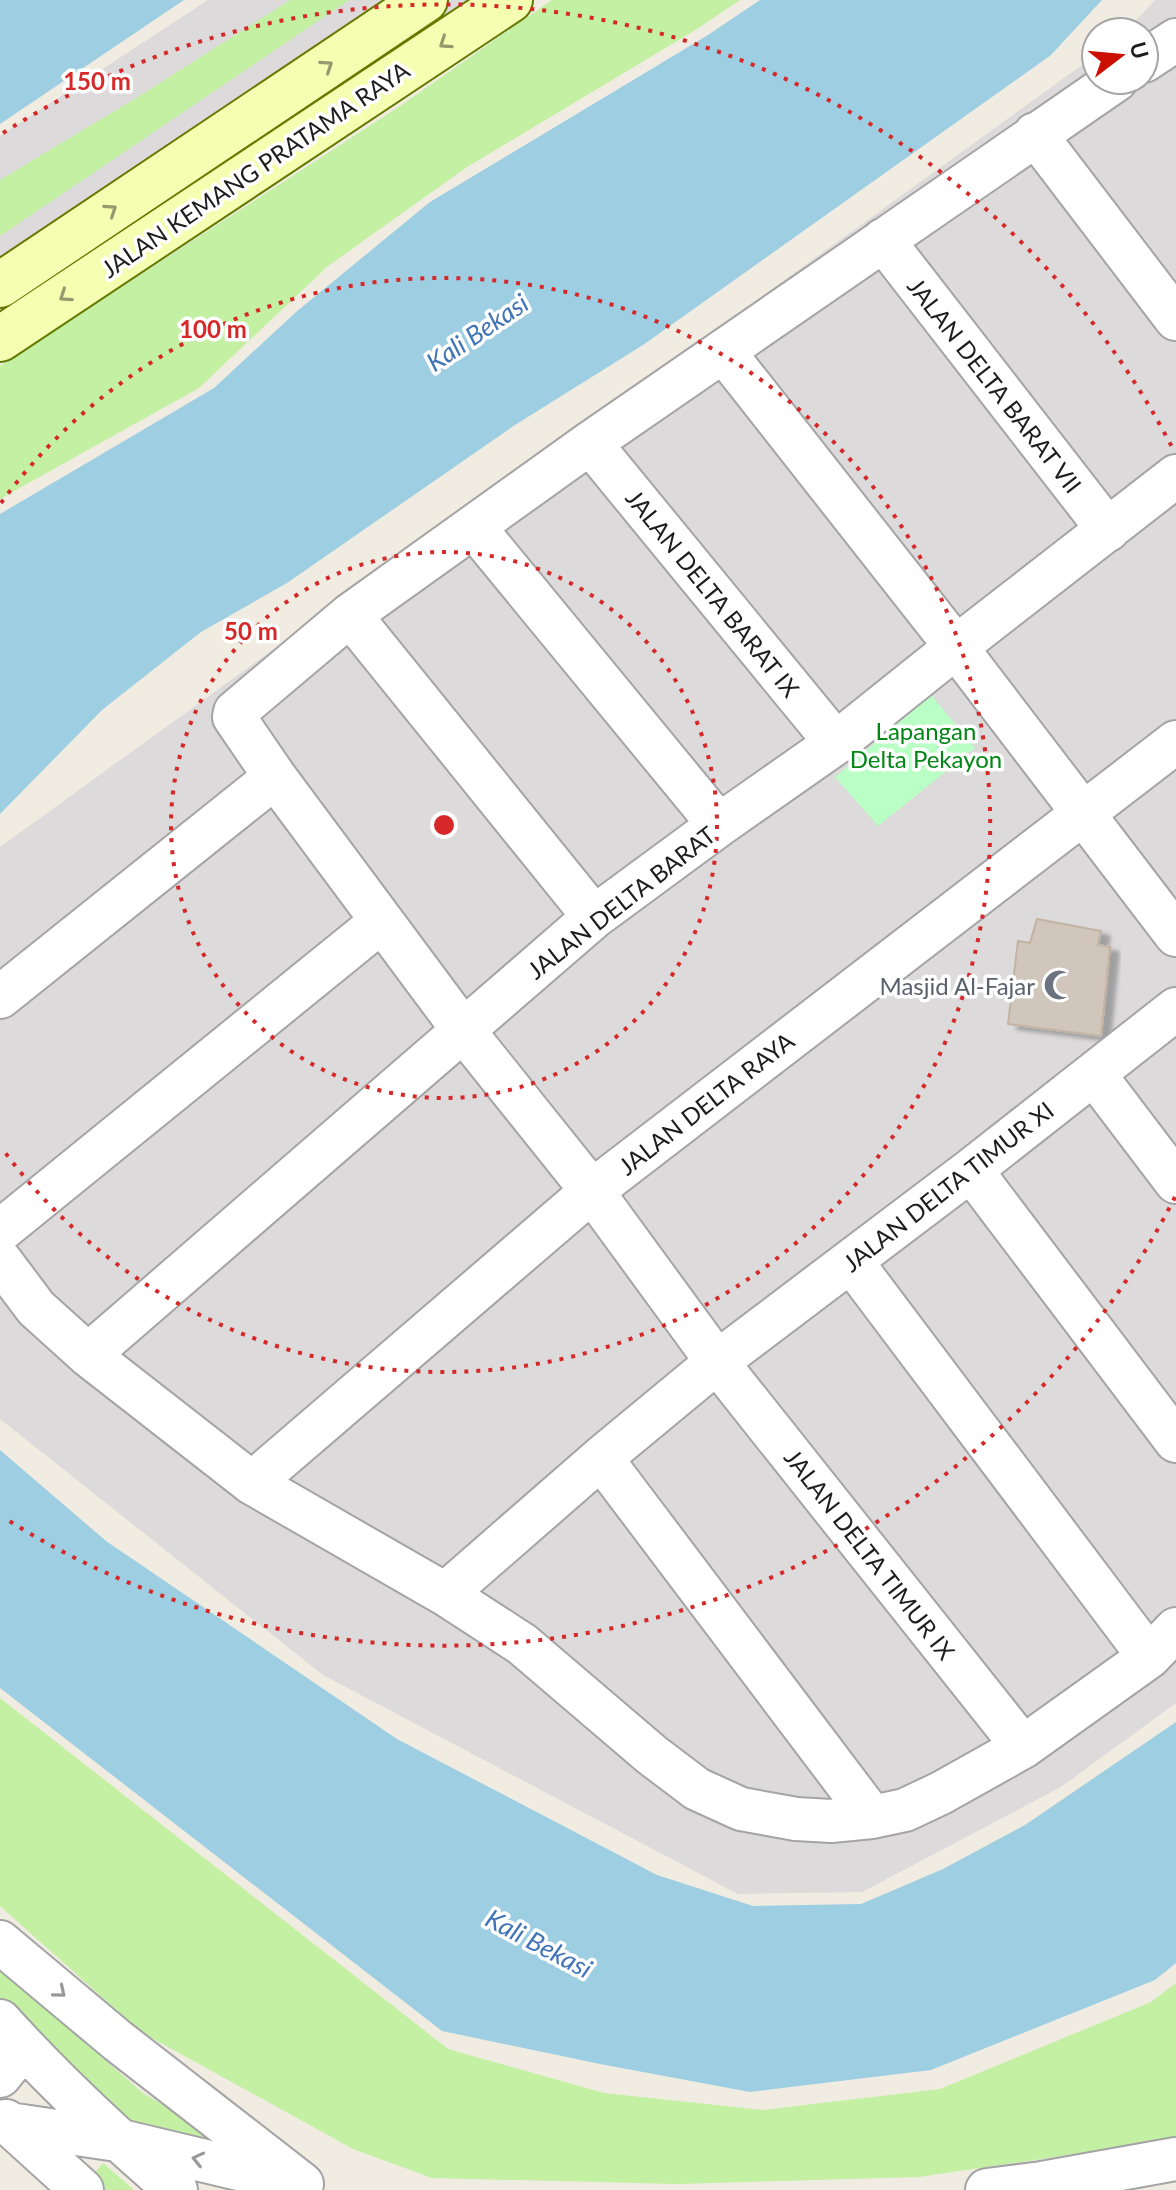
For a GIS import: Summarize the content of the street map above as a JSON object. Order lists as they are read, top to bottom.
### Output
{
  "streets": {
    "street": [
      "JALAN KEMANG PRATAMA RAYA",
      "JALAN DELTA BARAT VII",
      "JALAN DELTA BARAT IX",
      "JALAN DELTA BARAT",
      "JALAN DELTA RAYA",
      "JALAN DELTA TIMUR XI",
      "JALAN DELTA TIMUR IX"
    ]
  },
  "crossings": [
    ["JALAN DELTA BARAT VII", "JALAN DELTA BARAT"],
    ["JALAN DELTA BARAT IX", "JALAN DELTA BARAT"],
    ["JALAN DELTA BARAT", "JALAN DELTA TIMUR IX"],
    ["JALAN DELTA RAYA", "JALAN DELTA TIMUR IX"],
    ["JALAN DELTA TIMUR XI", "JALAN DELTA TIMUR IX"]
  ],
  "water": ["Kali Bekasi"],
  "parks": ["Lapangan Delta Pekayon"],
  "places": {
    "mosque": ["Masjid Al-Fajar"]
  },
  "north": "right",
  "rings": ["150 m", "100 m", "50 m"]
}
